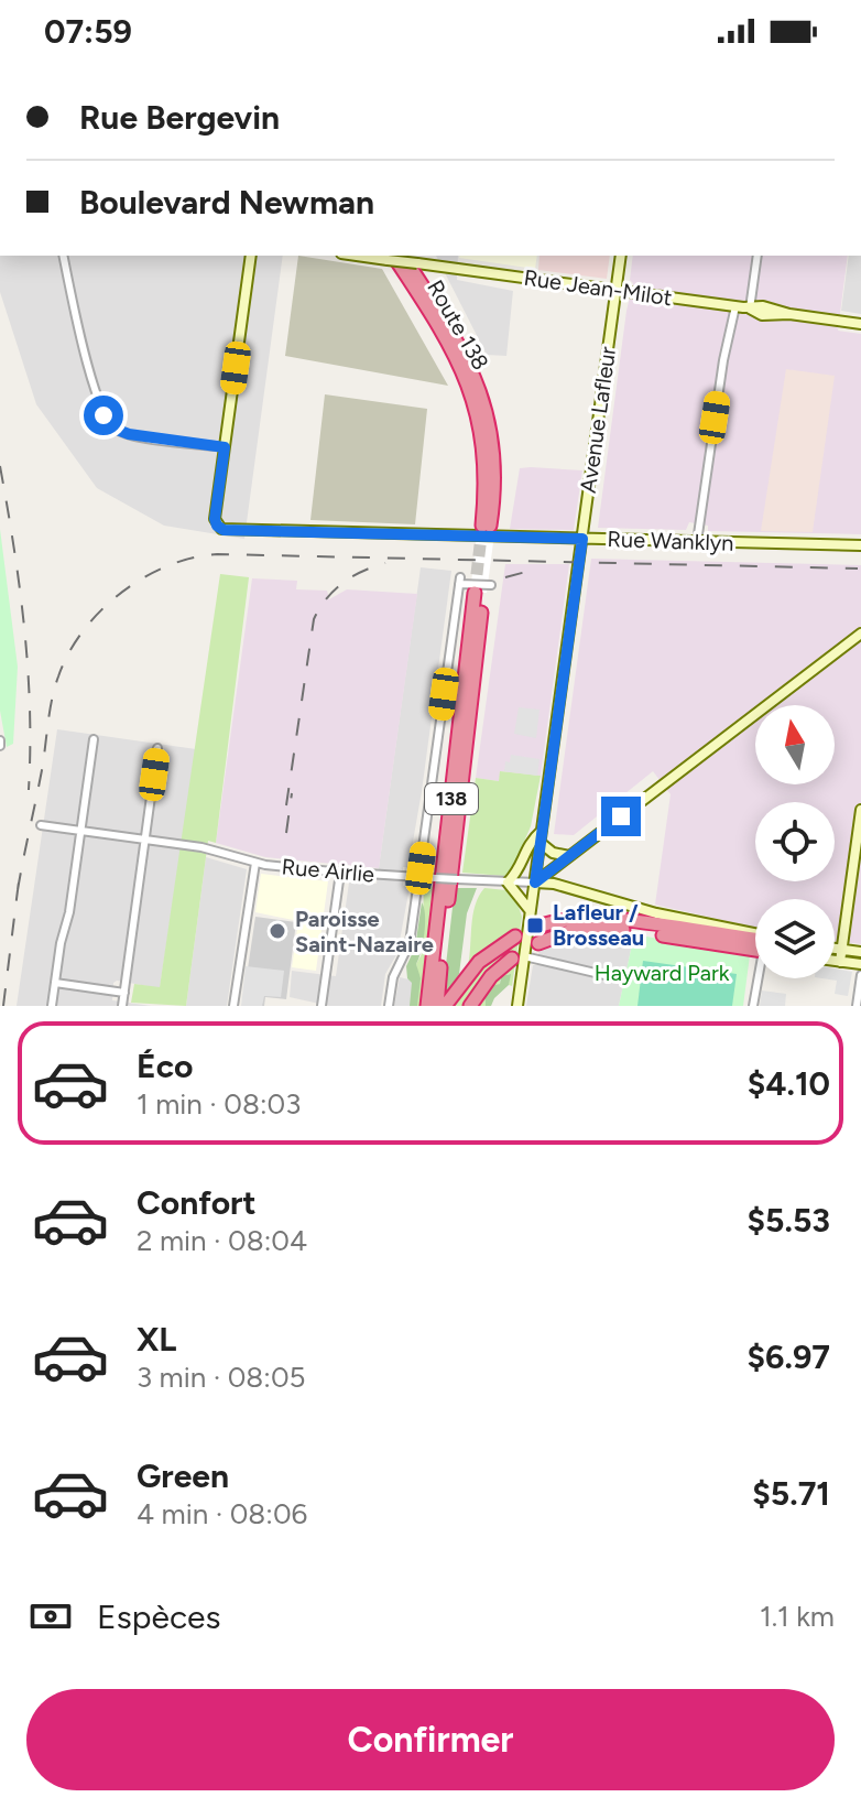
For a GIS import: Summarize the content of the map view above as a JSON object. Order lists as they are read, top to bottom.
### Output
{
  "streets": {
    "highway": ["Route 138", "138"],
    "main road": [
      "Rue Jean-Milot",
      "Avenue Lafleur",
      "Rue Wanklyn",
      "Rue Airlie"
    ]
  },
  "crossings": [
    ["Rue Jean-Milot", "Route 138"],
    ["Rue Jean-Milot", "Avenue Lafleur"],
    ["Avenue Lafleur", "Rue Wanklyn"],
    ["Avenue Lafleur", "Rue Airlie"]
  ],
  "parks": ["Hayward Park"],
  "places": {
    "transit": ["Lafleur / Brosseau"],
    "other": ["Paroisse Saint-Nazaire"]
  },
  "north": "top",
  "page": {
    "status": "07:59",
    "banner": ["Rue Bergevin", "Boulevard Newman"],
    "list": [
      {
        "name": "Éco",
        "note": "1 min · 08:03",
        "value": "$4.10"
      },
      {
        "name": "Confort",
        "note": "2 min · 08:04",
        "value": "$5.53"
      },
      {
        "name": "XL",
        "note": "3 min · 08:05",
        "value": "$6.97"
      },
      {
        "name": "Green",
        "note": "4 min · 08:06",
        "value": "$5.71"
      }
    ],
    "pay": ["Espèces", "1.1 km"],
    "buttons": "Confirmer"
  }
}
